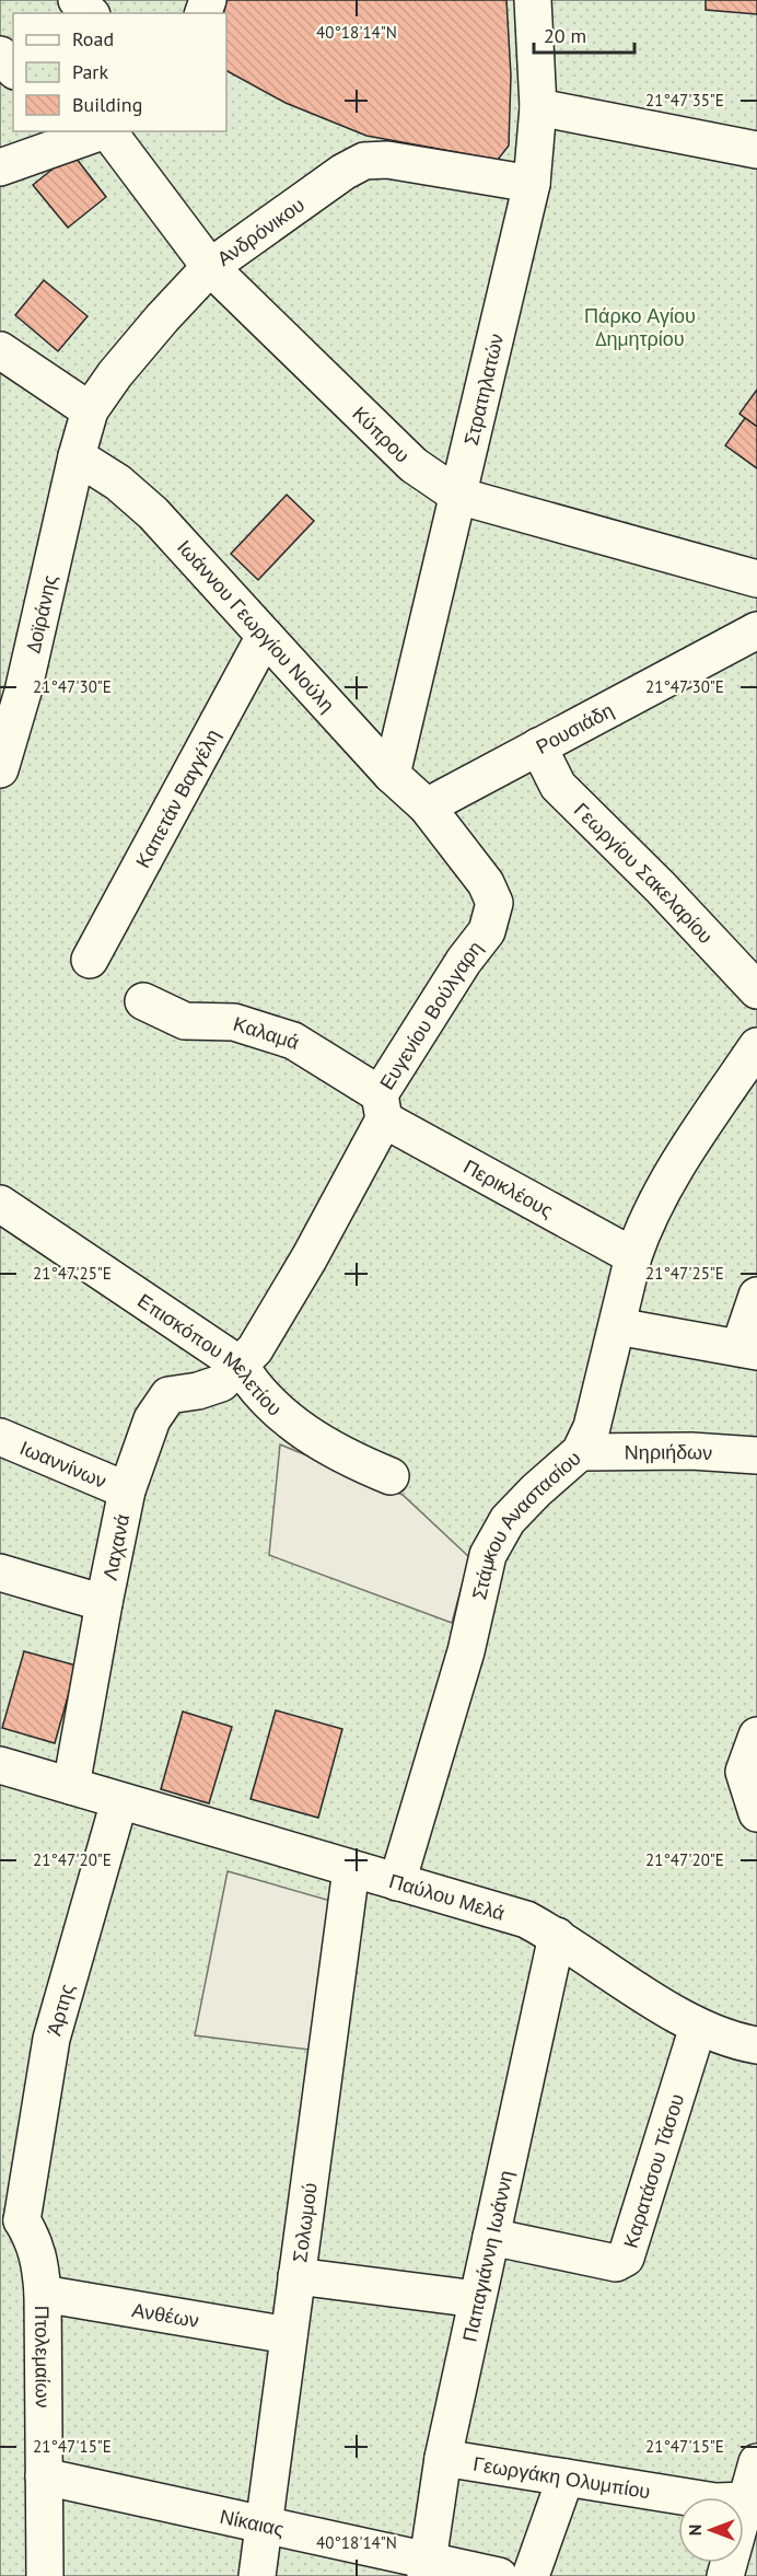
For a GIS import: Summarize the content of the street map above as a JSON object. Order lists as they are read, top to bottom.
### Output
{
  "streets": {
    "street": [
      "Ανδρόνικου",
      "Στρατηλατών",
      "Κύπρου",
      "Δοϊράνης",
      "Ιωάννου Γεωργίου Νούλη",
      "Ρουσιάδη",
      "Καπετάν Βαγγέλη",
      "Γεωργίου Σακελαρίου",
      "Ευγενίου Βούλγαρη",
      "Καλαμά",
      "Περικλέους",
      "Επισκόπου Μελετίου",
      "Νηριήδων",
      "Ιωαννίνων",
      "Στάμκου Αναστασίου",
      "Λαχανά",
      "Παύλου Μελά",
      "Άρτης",
      "Καρατάσου Τάσου",
      "Σολωμού",
      "Παπαγιάννη Ιωάννη",
      "Ανθέων",
      "Πτολεμαίων",
      "Γεωργάκη Ολυμπίου",
      "Νίκαιας"
    ]
  },
  "crossings": [
    ["Ανδρόνικου", "Στρατηλατών"],
    ["Ανδρόνικου", "Κύπρου"],
    ["Ανδρόνικου", "Δοϊράνης"],
    ["Ανδρόνικου", "Ιωάννου Γεωργίου Νούλη"],
    ["Στρατηλατών", "Κύπρου"],
    ["Στρατηλατών", "Ιωάννου Γεωργίου Νούλη"],
    ["Δοϊράνης", "Ιωάννου Γεωργίου Νούλη"],
    ["Ιωάννου Γεωργίου Νούλη", "Ρουσιάδη"],
    ["Ιωάννου Γεωργίου Νούλη", "Καπετάν Βαγγέλη"],
    ["Ιωάννου Γεωργίου Νούλη", "Ευγενίου Βούλγαρη"],
    ["Ρουσιάδη", "Γεωργίου Σακελαρίου"],
    ["Ρουσιάδη", "Ευγενίου Βούλγαρη"],
    ["Ευγενίου Βούλγαρη", "Καλαμά"],
    ["Ευγενίου Βούλγαρη", "Περικλέους"],
    ["Ευγενίου Βούλγαρη", "Επισκόπου Μελετίου"],
    ["Ευγενίου Βούλγαρη", "Λαχανά"],
    ["Καλαμά", "Περικλέους"],
    ["Περικλέους", "Στάμκου Αναστασίου"],
    ["Επισκόπου Μελετίου", "Λαχανά"],
    ["Νηριήδων", "Στάμκου Αναστασίου"],
    ["Ιωαννίνων", "Λαχανά"],
    ["Στάμκου Αναστασίου", "Παύλου Μελά"],
    ["Λαχανά", "Παύλου Μελά"],
    ["Παύλου Μελά", "Άρτης"],
    ["Παύλου Μελά", "Καρατάσου Τάσου"],
    ["Παύλου Μελά", "Σολωμού"],
    ["Παύλου Μελά", "Παπαγιάννη Ιωάννη"],
    ["Άρτης", "Πτολεμαίων"],
    ["Καρατάσου Τάσου", "Παπαγιάννη Ιωάννη"],
    ["Σολωμού", "Ανθέων"],
    ["Σολωμού", "Νίκαιας"],
    ["Παπαγιάννη Ιωάννη", "Γεωργάκη Ολυμπίου"],
    ["Παπαγιάννη Ιωάννη", "Νίκαιας"],
    ["Ανθέων", "Πτολεμαίων"],
    ["Πτολεμαίων", "Νίκαιας"]
  ],
  "parks": ["Πάρκο Αγίου Δημητρίου"],
  "legend": ["Road", "Park", "Building"],
  "scale_bar": "20 m",
  "north": "left",
  "coordinates": [
    "40°18'14\"N",
    "21°47'35\"E",
    "21°47'30\"E",
    "21°47'25\"E",
    "21°47'20\"E",
    "21°47'15\"E"
  ]
}
